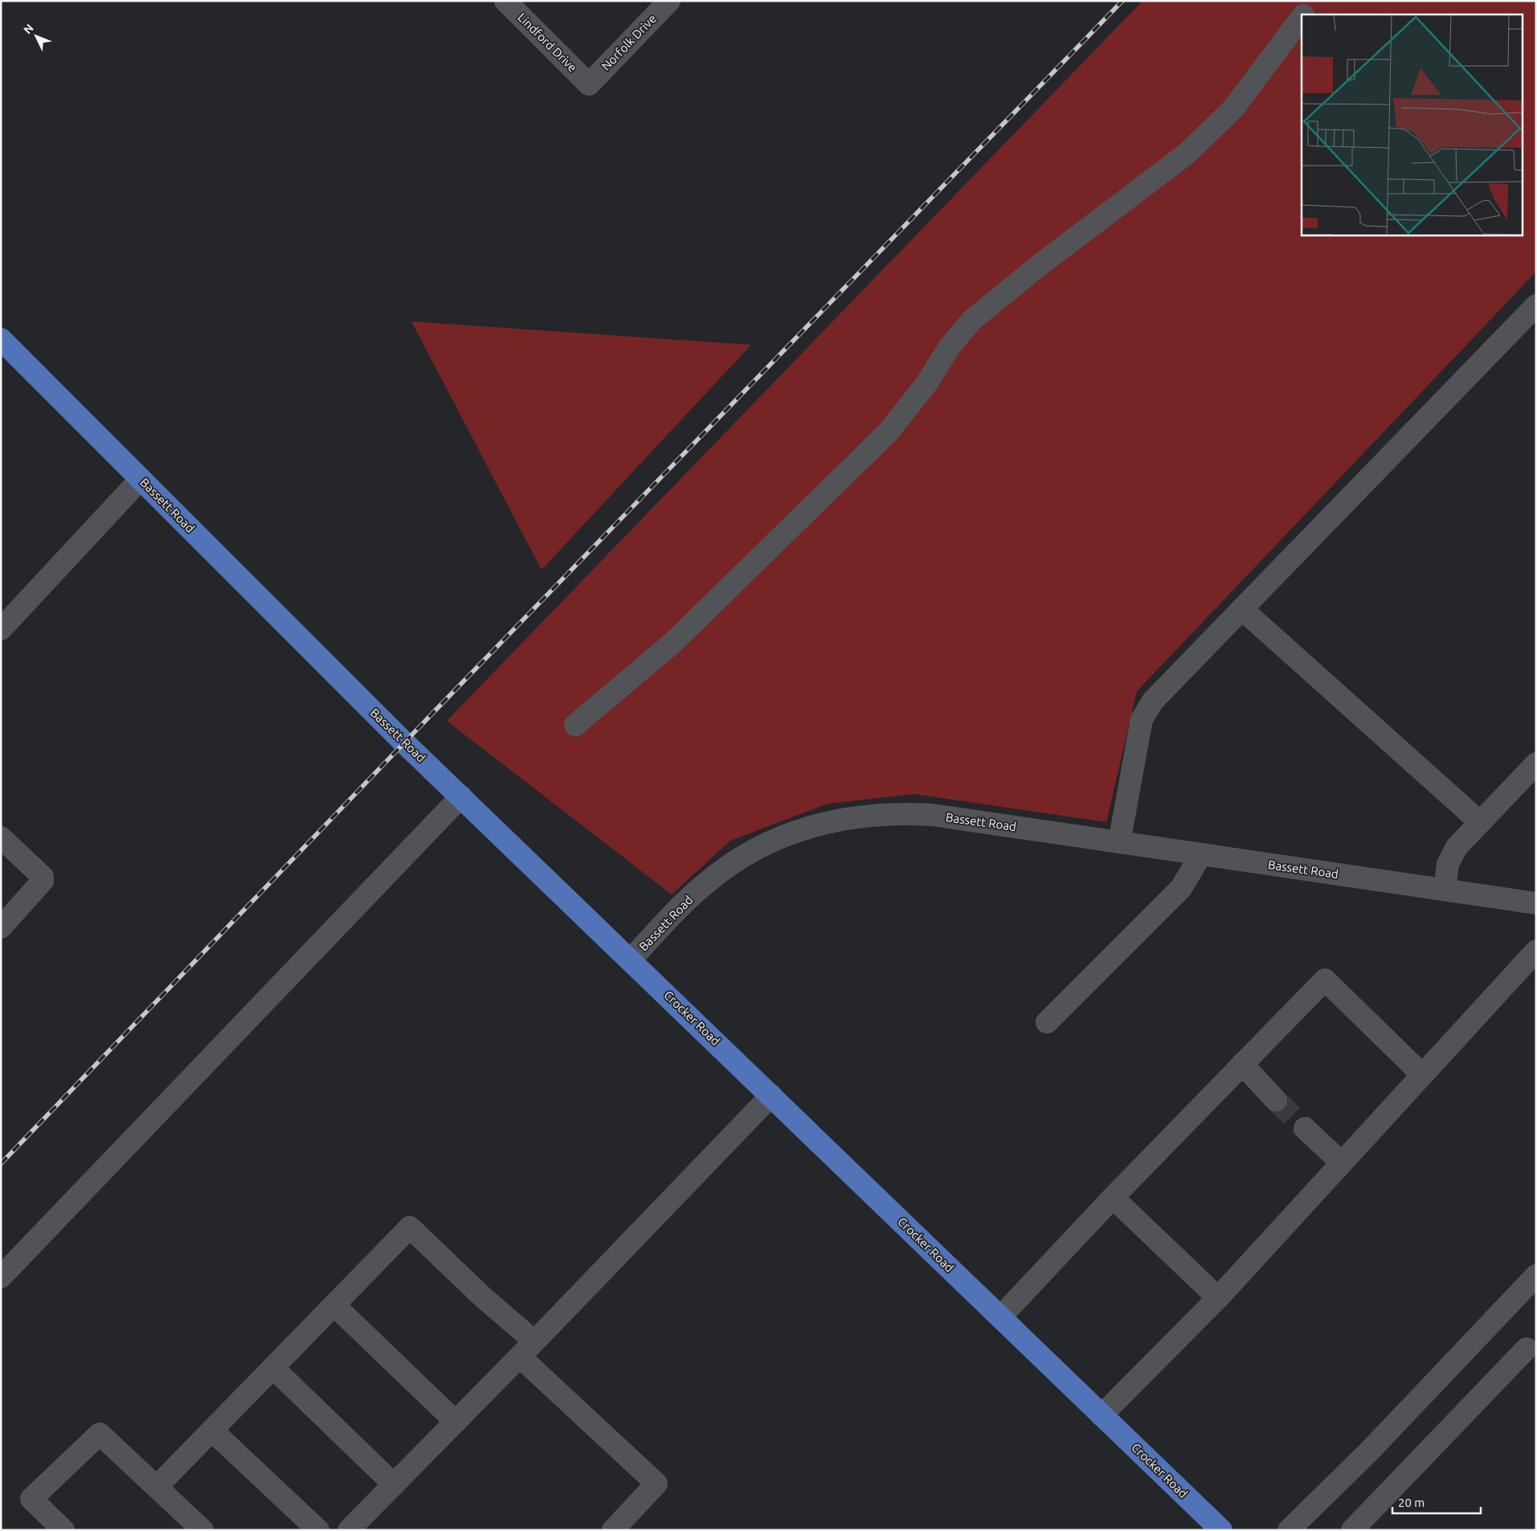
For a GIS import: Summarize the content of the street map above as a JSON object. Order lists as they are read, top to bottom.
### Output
{
  "streets": {
    "main road": ["Bassett Road", "Crocker Road"],
    "street": ["Lindford Drive", "Norfolk Drive"]
  },
  "crossings": [
    ["Lindford Drive", "Norfolk Drive"],
    ["Bassett Road", "Crocker Road"]
  ],
  "scale_bar": "20 m",
  "north": "top left"
}
